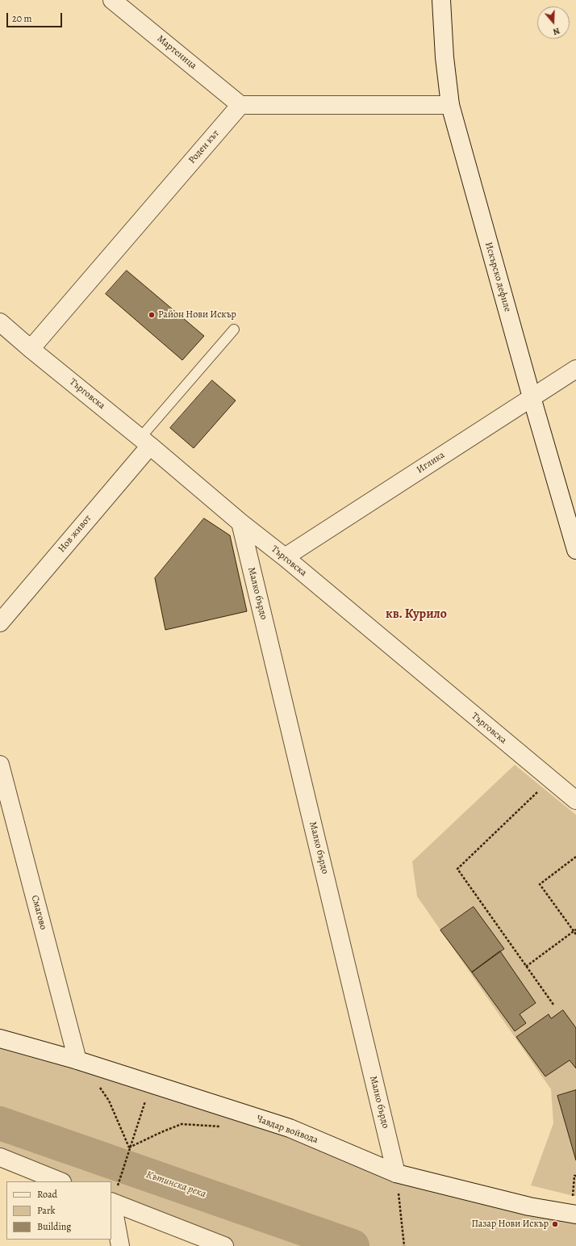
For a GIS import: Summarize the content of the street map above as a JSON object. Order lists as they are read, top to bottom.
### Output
{
  "streets": {
    "street": [
      "Мартеница",
      "Роден кът",
      "Искърско дефиле",
      "Търговска",
      "Иглика",
      "Нов живот",
      "Малко бърдо",
      "Смагово",
      "Чавдар войвода"
    ]
  },
  "crossings": [
    ["Мартеница", "Роден кът"],
    ["Роден кът", "Търговска"],
    ["Искърско дефиле", "Иглика"],
    ["Търговска", "Иглика"],
    ["Търговска", "Нов живот"],
    ["Търговска", "Малко бърдо"],
    ["Малко бърдо", "Чавдар войвода"],
    ["Смагово", "Чавдар войвода"]
  ],
  "districts": ["кв. Курило"],
  "water": ["Кътинска река"],
  "places": ["Район Нови Искър", "Пазар Нови Искър"],
  "legend": ["Road", "Park", "Building"],
  "scale_bar": "20 m",
  "north": "bottom"
}
